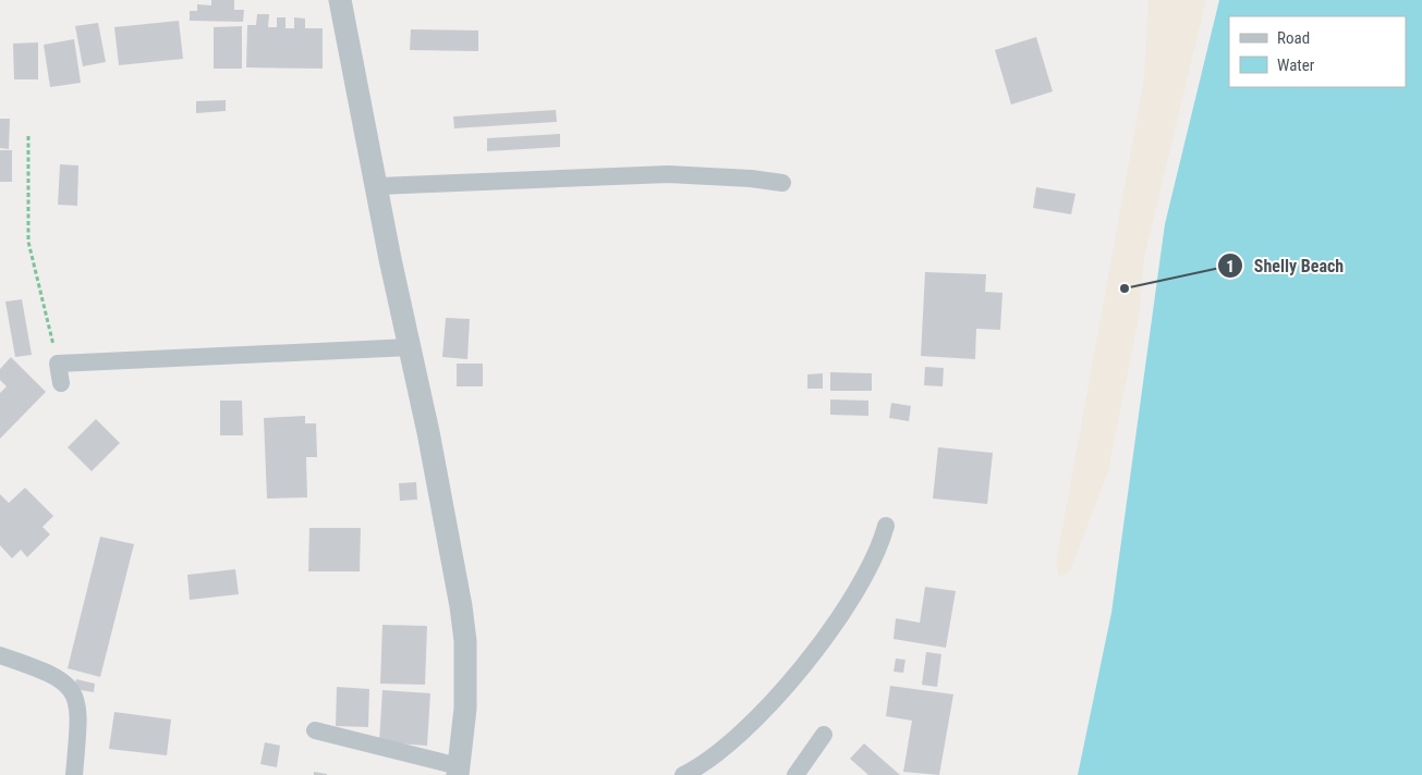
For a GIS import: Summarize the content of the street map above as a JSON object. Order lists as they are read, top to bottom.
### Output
{
  "places": ["Shelly Beach"],
  "legend": ["Road", "Water"]
}
